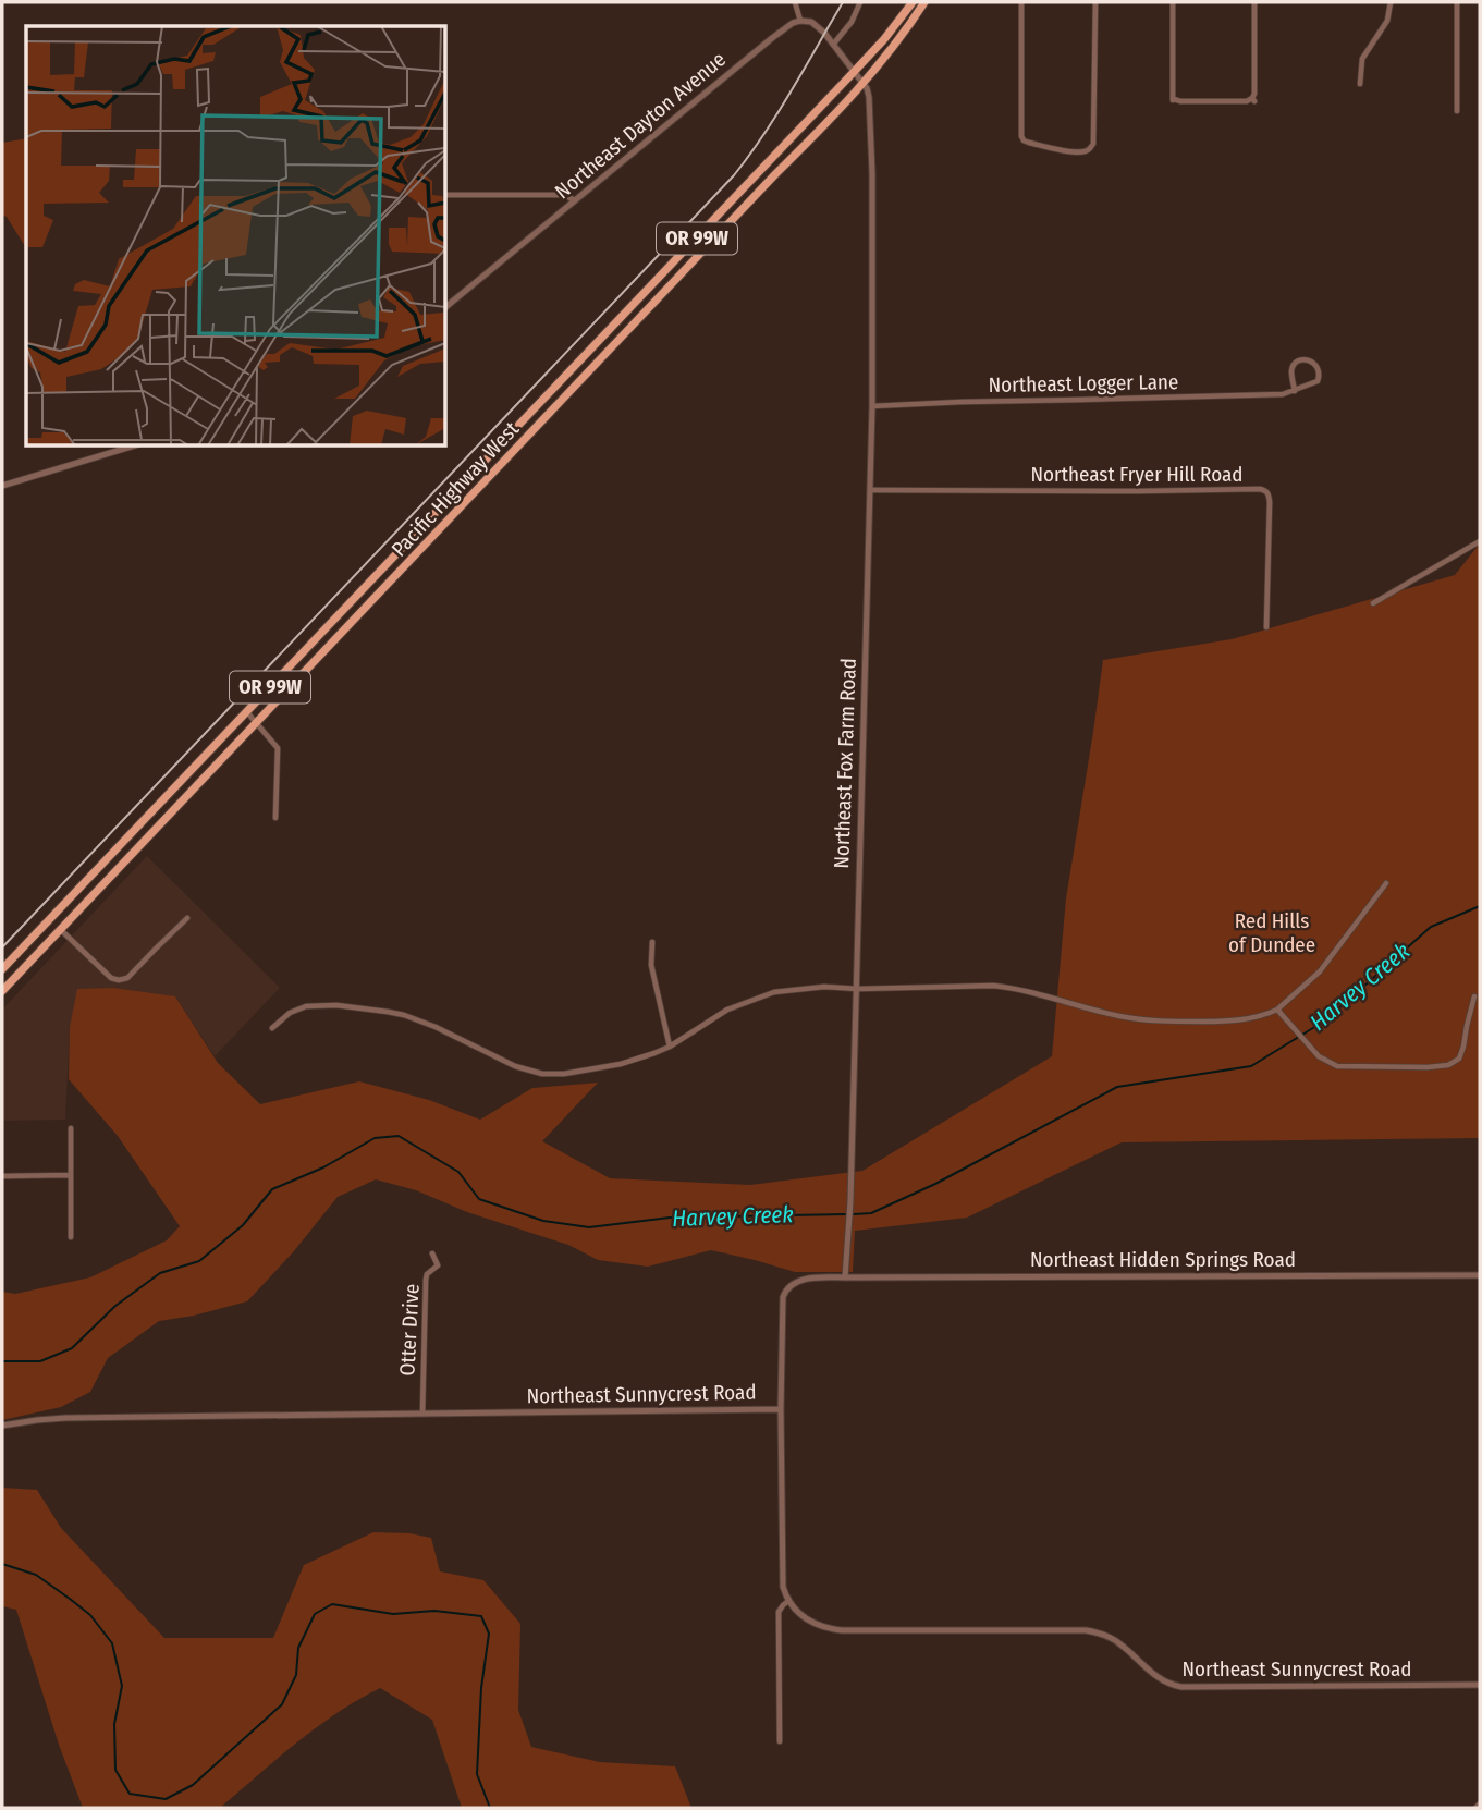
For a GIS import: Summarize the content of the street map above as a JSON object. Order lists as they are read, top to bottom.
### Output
{
  "streets": {
    "main road": ["OR 99W", "Pacific Highway West"],
    "street": [
      "Northeast Dayton Avenue",
      "Northeast Logger Lane",
      "Northeast Fryer Hill Road",
      "Northeast Fox Farm Road",
      "Northeast Hidden Springs Road",
      "Otter Drive",
      "Northeast Sunnycrest Road"
    ]
  },
  "crossings": [
    ["Northeast Logger Lane", "Northeast Fox Farm Road"],
    ["Northeast Fryer Hill Road", "Northeast Fox Farm Road"],
    ["Pacific Highway West", "Northeast Fox Farm Road"],
    ["Northeast Fox Farm Road", "Northeast Hidden Springs Road"],
    ["Otter Drive", "Northeast Sunnycrest Road"]
  ],
  "water": ["Harvey Creek"],
  "parks": ["Red Hills of Dundee"]
}
